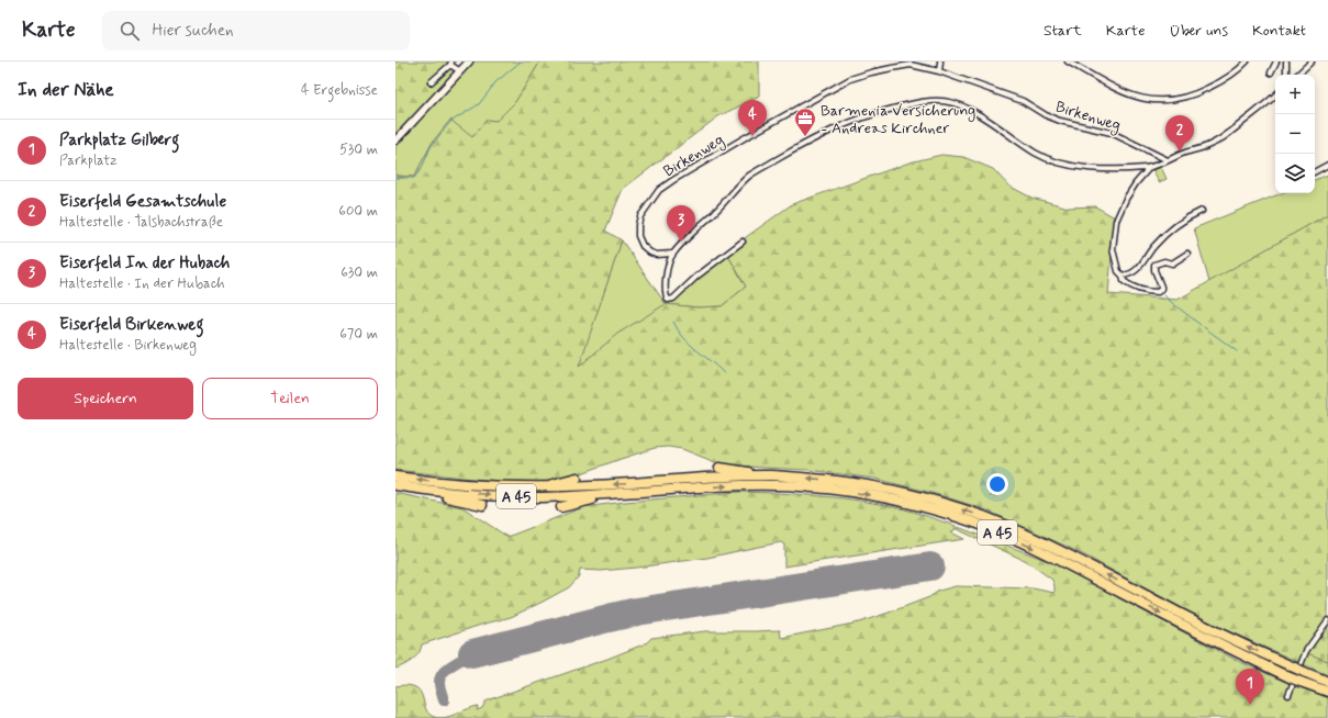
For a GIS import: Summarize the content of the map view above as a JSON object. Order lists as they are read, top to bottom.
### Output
{
  "streets": {
    "highway": ["A 45"],
    "street": ["Birkenweg"]
  },
  "places": {
    "office": ["Barmenia Versicherung - Andreas Kirchner"]
  },
  "page": {
    "header": "Karte",
    "search": "Hier suchen",
    "nav": [
      "Start",
      "Karte",
      "Über uns",
      "Kontakt"
    ],
    "heading": ["In der Nähe", "4 Ergebnisse"],
    "map_buttons": ["+", "−"],
    "pins": [
      "4",
      "2",
      "3",
      "1"
    ],
    "list": [
      {
        "mark": "1",
        "name": "Parkplatz Gilberg",
        "note": "Parkplatz",
        "value": "530 m"
      },
      {
        "mark": "2",
        "name": "Eiserfeld Gesamtschule",
        "note": "Haltestelle · Talsbachstraße",
        "value": "600 m"
      },
      {
        "mark": "3",
        "name": "Eiserfeld In der Hubach",
        "note": "Haltestelle · In der Hubach",
        "value": "630 m"
      },
      {
        "mark": "4",
        "name": "Eiserfeld Birkenweg",
        "note": "Haltestelle · Birkenweg",
        "value": "670 m"
      }
    ],
    "buttons": ["Speichern", "Teilen"]
  }
}
